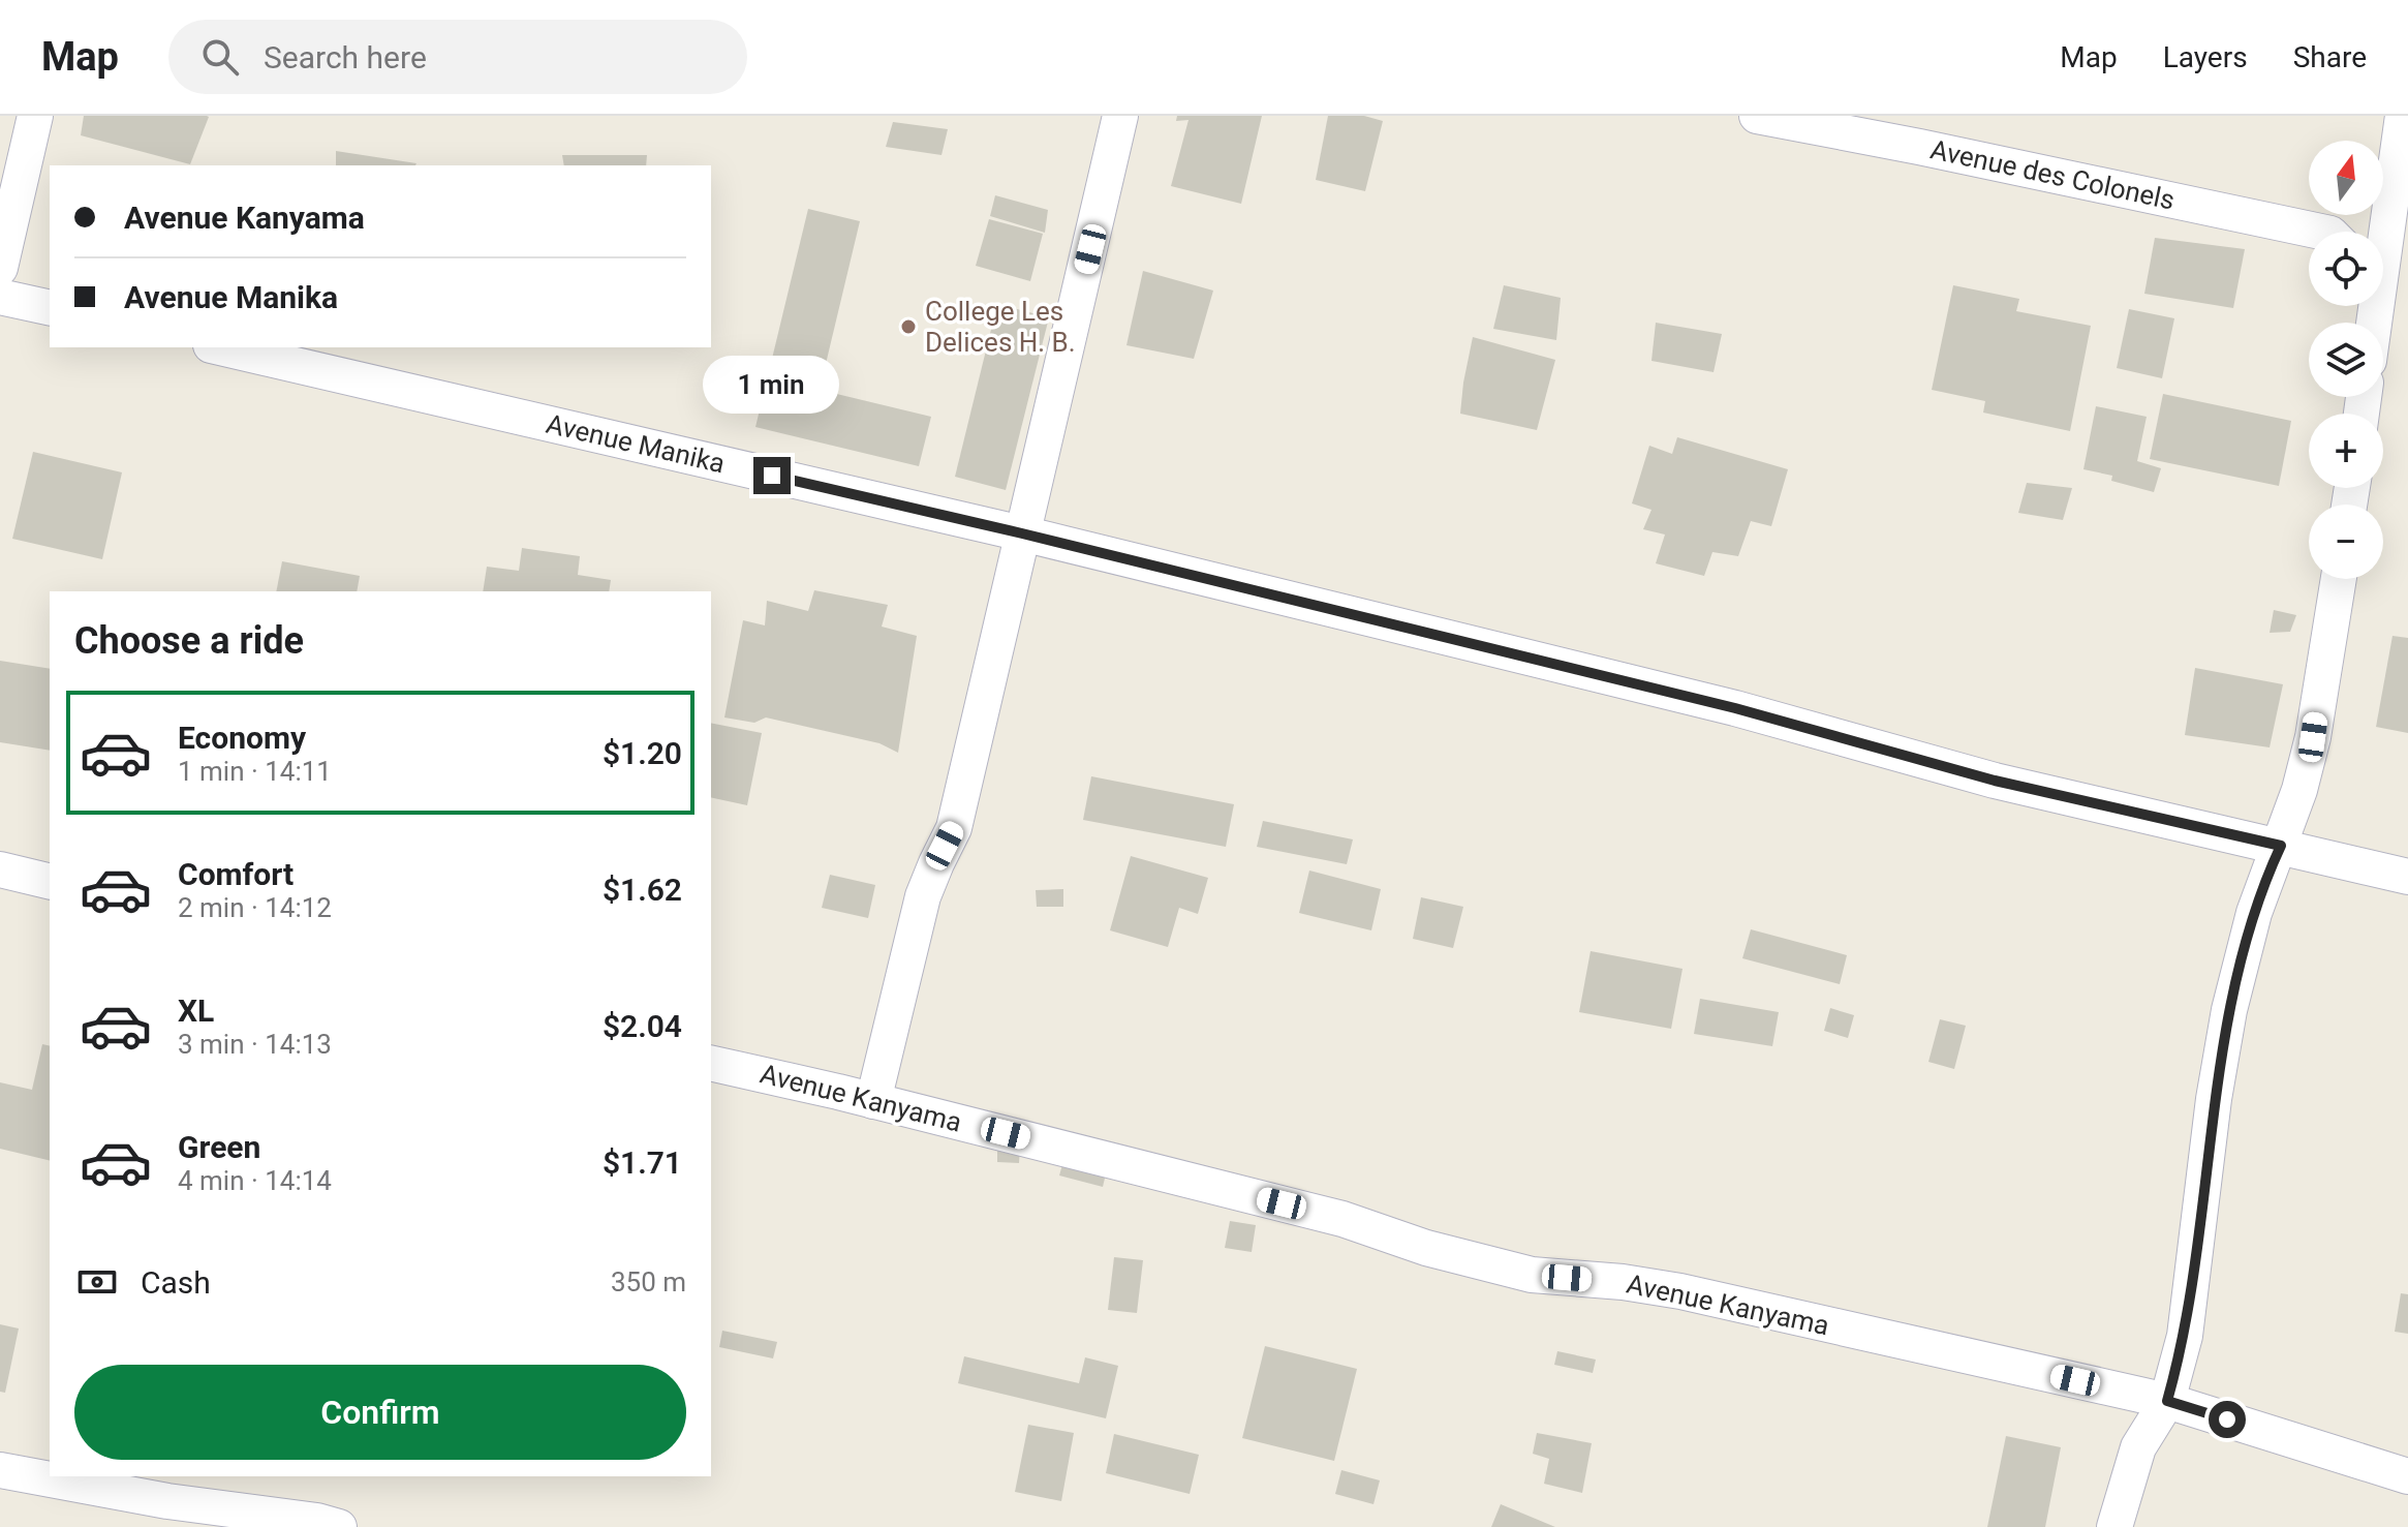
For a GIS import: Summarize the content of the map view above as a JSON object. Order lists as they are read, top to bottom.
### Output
{
  "streets": {
    "street": ["Avenue des Colonels", "Avenue Manika", "Avenue Kanyama"]
  },
  "places": ["College Les Delices H. B."],
  "north": "top",
  "page": {
    "header": "Map",
    "search": "Search here",
    "nav": ["Map", "Layers", "Share"],
    "map_buttons": ["+", "−"],
    "banner": ["Avenue Kanyama", "Avenue Manika"],
    "bubble": "1 min",
    "heading": "Choose a ride",
    "list": [
      {
        "name": "Economy",
        "note": "1 min · 14:11",
        "value": "$1.20"
      },
      {
        "name": "Comfort",
        "note": "2 min · 14:12",
        "value": "$1.62"
      },
      {
        "name": "XL",
        "note": "3 min · 14:13",
        "value": "$2.04"
      },
      {
        "name": "Green",
        "note": "4 min · 14:14",
        "value": "$1.71"
      }
    ],
    "pay": ["Cash", "350 m"],
    "buttons": "Confirm"
  }
}
